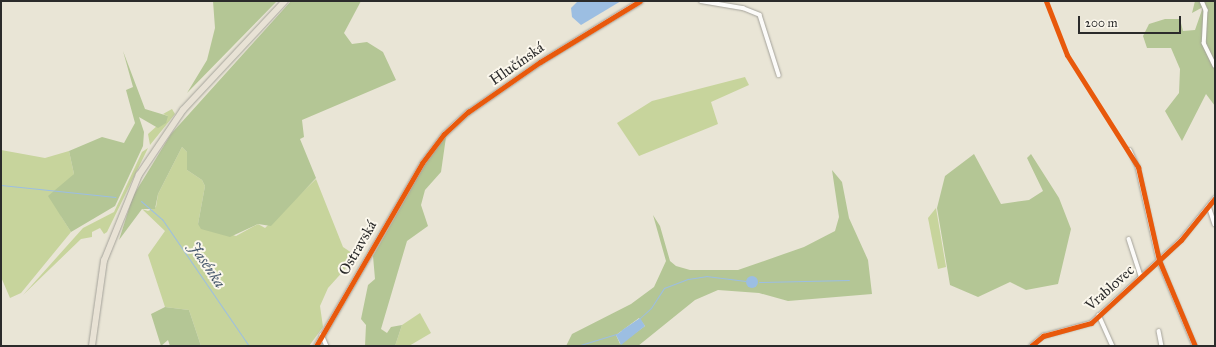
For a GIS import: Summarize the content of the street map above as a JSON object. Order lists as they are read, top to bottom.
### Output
{
  "streets": {
    "street": ["Hlučínská", "Ostravská", "Vrablovec"]
  },
  "crossings": [
    ["Hlučínská", "Ostravská"]
  ],
  "water": ["Jasénka"],
  "scale_bar": "200 m"
}
